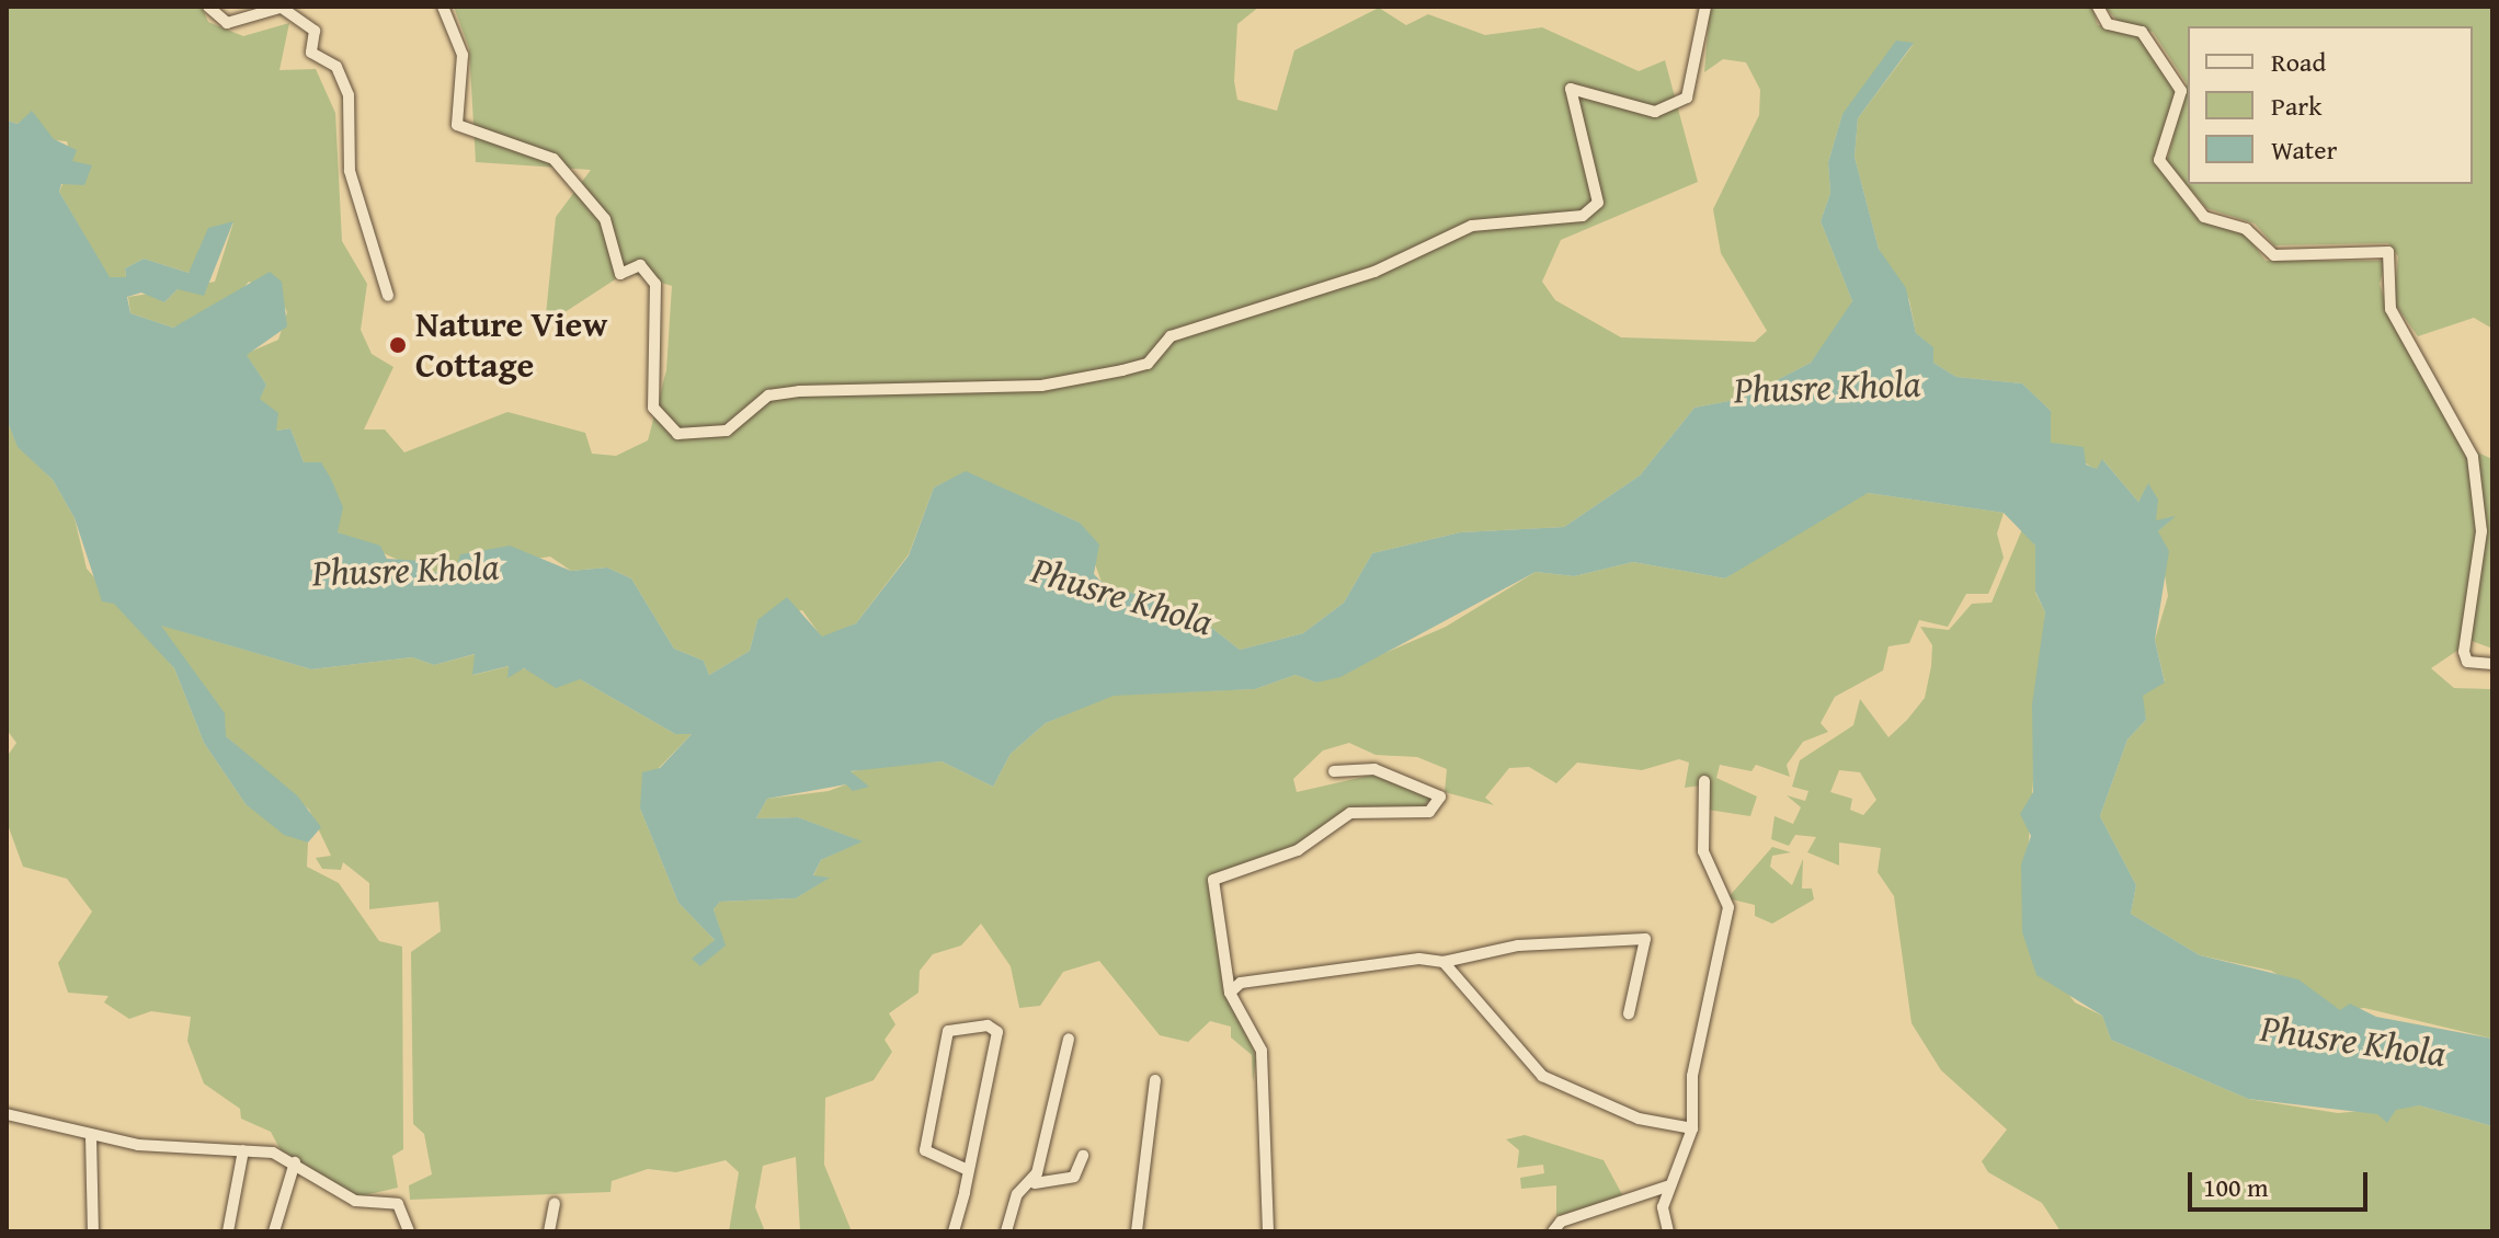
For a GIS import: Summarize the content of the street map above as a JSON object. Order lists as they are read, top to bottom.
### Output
{
  "water": ["Phusre Khola"],
  "places": ["Nature View Cottage"],
  "legend": ["Road", "Park", "Water"],
  "scale_bar": "100 m"
}
